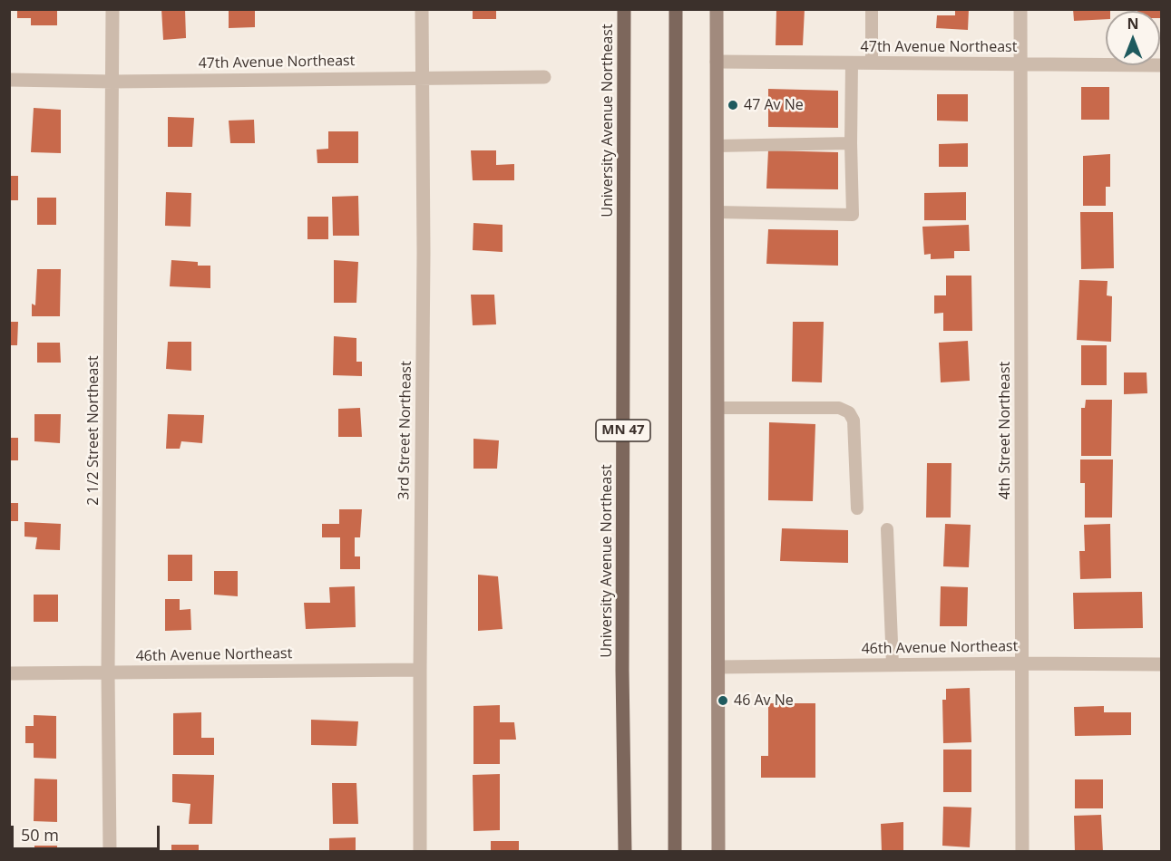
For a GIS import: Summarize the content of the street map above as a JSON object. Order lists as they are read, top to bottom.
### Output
{
  "streets": {
    "main road": ["University Avenue Northeast", "MN 47"],
    "street": [
      "47th Avenue Northeast",
      "2 1/2 Street Northeast",
      "3rd Street Northeast",
      "4th Street Northeast",
      "46th Avenue Northeast"
    ]
  },
  "crossings": [
    ["47th Avenue Northeast", "2 1/2 Street Northeast"],
    ["47th Avenue Northeast", "3rd Street Northeast"],
    ["47th Avenue Northeast", "4th Street Northeast"],
    ["2 1/2 Street Northeast", "46th Avenue Northeast"],
    ["3rd Street Northeast", "46th Avenue Northeast"],
    ["4th Street Northeast", "46th Avenue Northeast"]
  ],
  "places": ["47 Av Ne", "46 Av Ne"],
  "scale_bar": "50 m",
  "north": "top"
}
